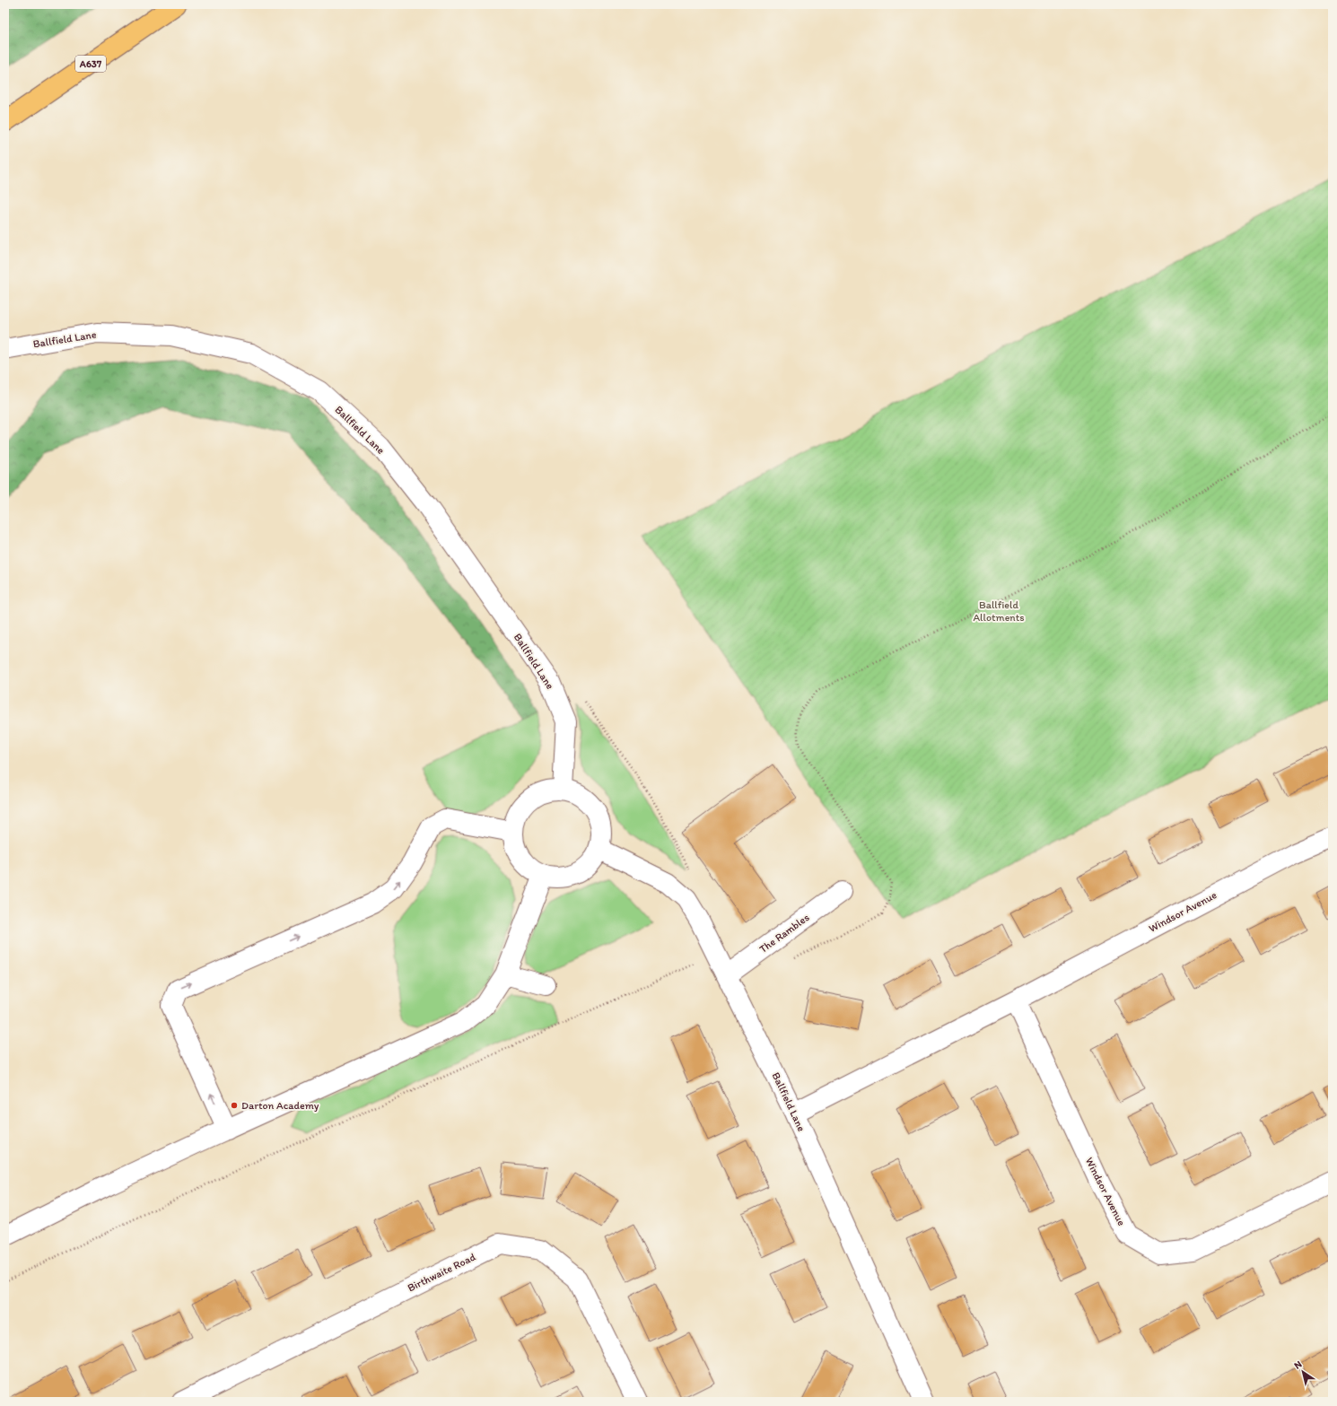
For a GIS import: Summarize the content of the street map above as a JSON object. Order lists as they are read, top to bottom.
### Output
{
  "streets": {
    "highway": ["A637"],
    "street": [
      "Ballfield Lane",
      "Windsor Avenue",
      "The Rambles",
      "Birthwaite Road"
    ]
  },
  "crossings": [
    ["Ballfield Lane", "Windsor Avenue"],
    ["Ballfield Lane", "The Rambles"]
  ],
  "parks": ["Ballfield Allotments"],
  "places": ["Darton Academy"],
  "north": "top left"
}
